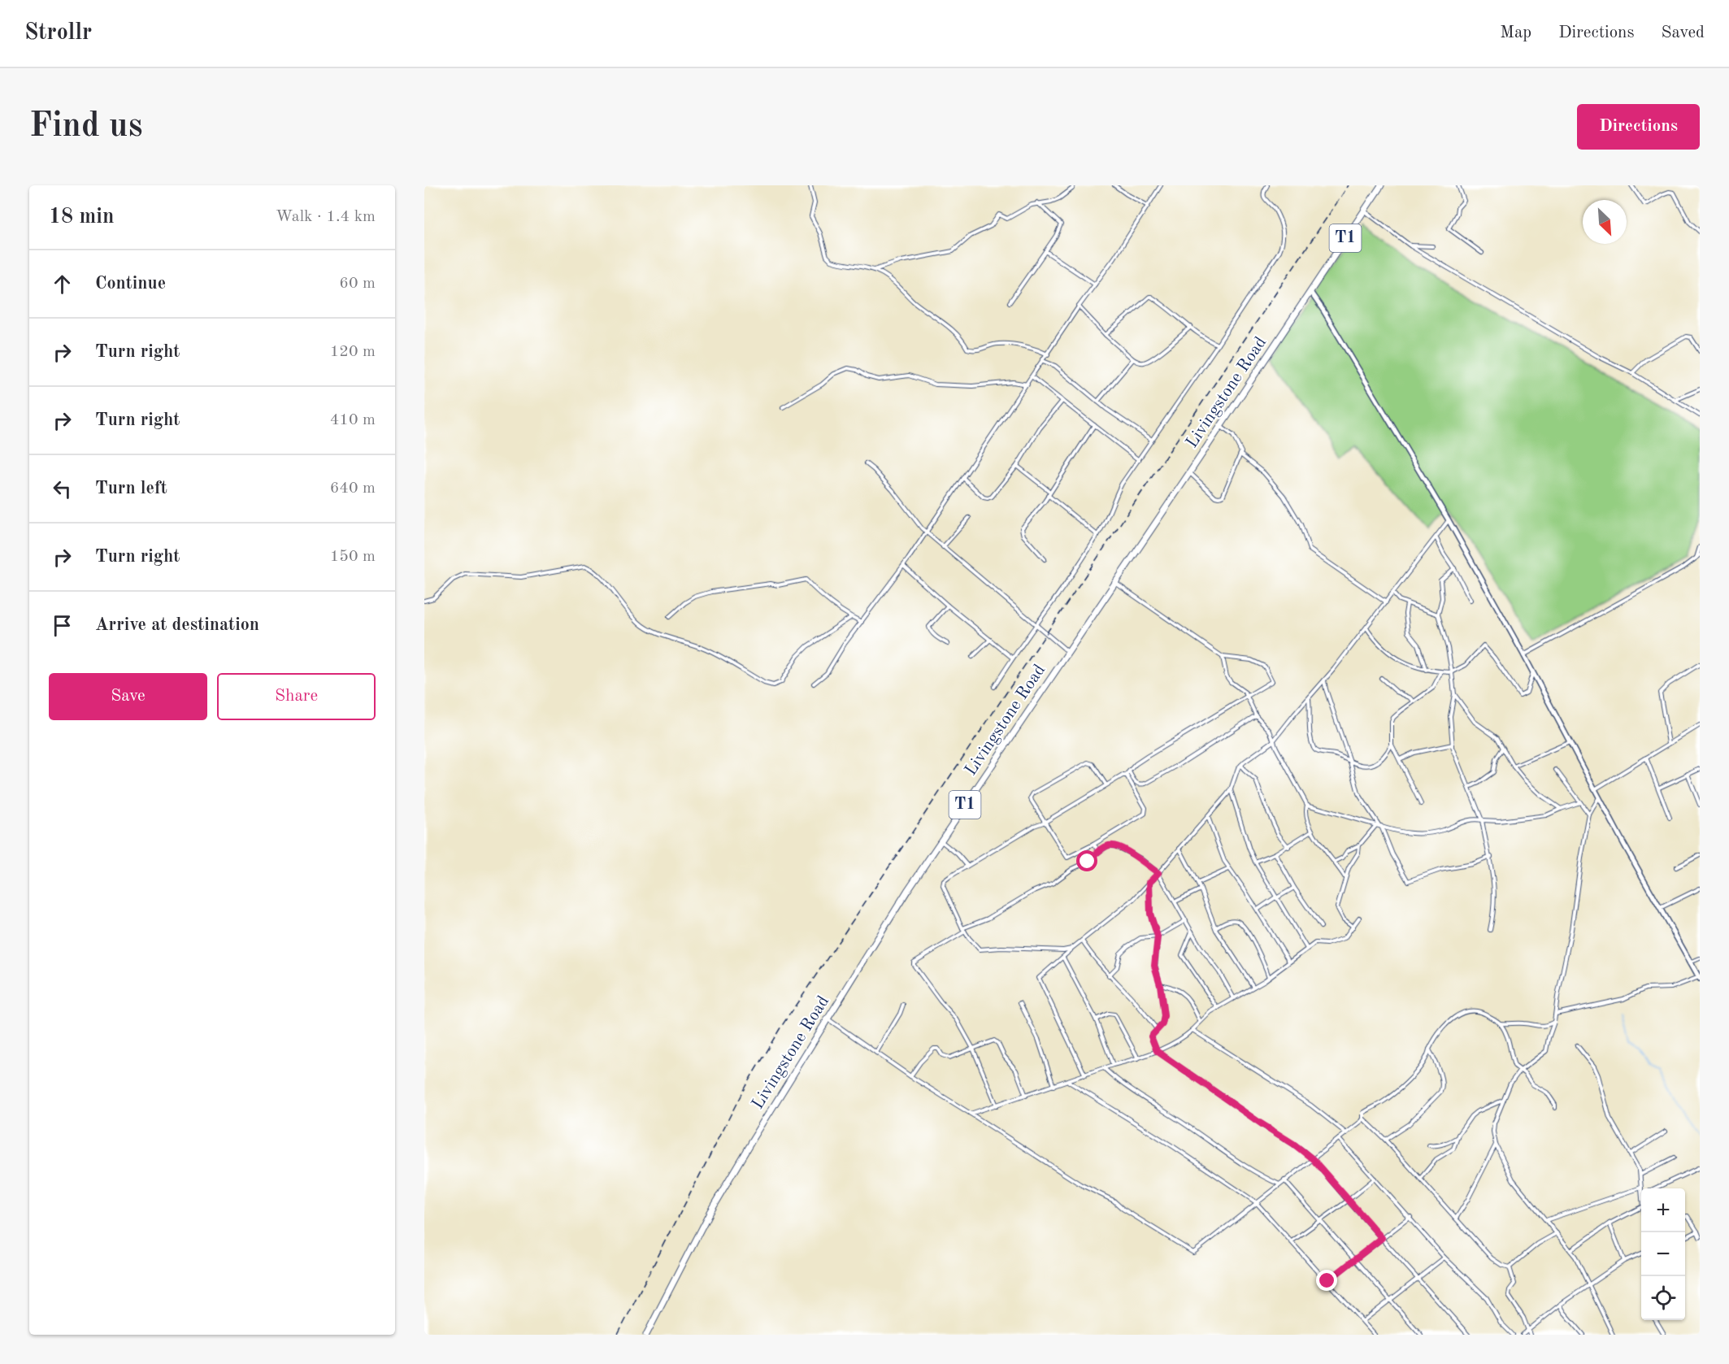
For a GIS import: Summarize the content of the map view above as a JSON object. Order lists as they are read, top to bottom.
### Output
{
  "streets": {
    "highway": ["T1", "Livingstone Road"]
  },
  "north": "bottom right",
  "page": {
    "header": "Strollr",
    "nav": ["Map", "Directions", "Saved"],
    "buttons": [
      "Directions",
      ["Save", "Share"]
    ],
    "title": "Find us",
    "heading": ["18 min", "Walk · 1.4 km"],
    "list": [
      ["Continue", "60 m"],
      ["Turn right", "120 m"],
      ["Turn right", "410 m"],
      ["Turn left", "640 m"],
      ["Turn right", "150 m"],
      "Arrive at destination"
    ],
    "map_buttons": ["+", "−"]
  }
}
